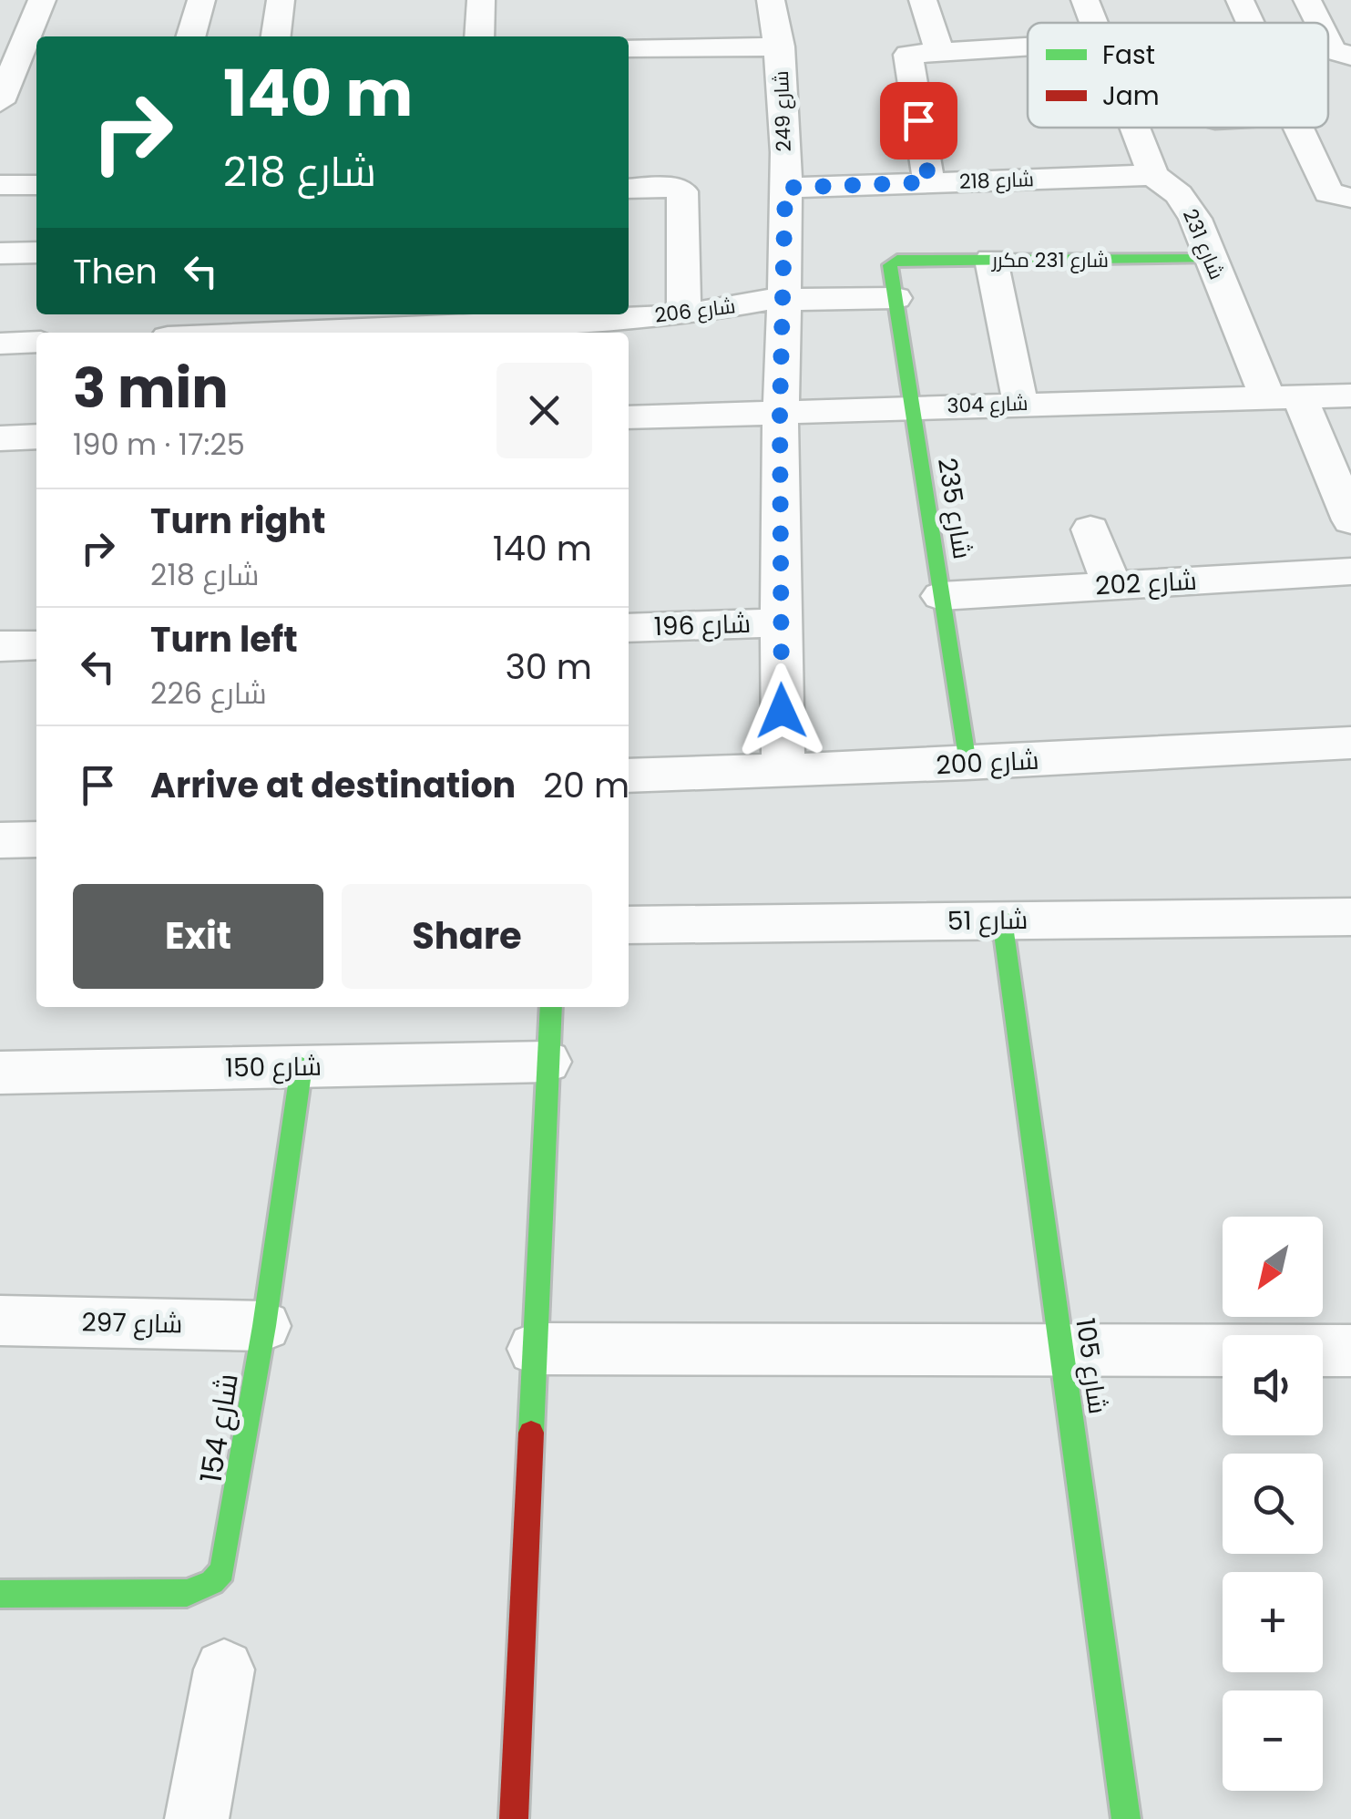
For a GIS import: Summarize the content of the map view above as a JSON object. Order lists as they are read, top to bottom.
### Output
{
  "streets": {
    "street": [
      "شارع 249",
      "شارع 218",
      "شارع 231",
      "شارع 231 مكرر",
      "شارع 206",
      "شارع 304",
      "شارع 235",
      "شارع 202",
      "شارع 196",
      "شارع 200",
      "شارع 51",
      "شارع 150",
      "شارع 297",
      "شارع 105",
      "شارع 154"
    ]
  },
  "crossings": [
    ["شارع 249", "شارع 218"],
    ["شارع 249", "شارع 206"],
    ["شارع 249", "شارع 304"],
    ["شارع 249", "شارع 196"],
    ["شارع 249", "شارع 200"],
    ["شارع 218", "شارع 231"],
    ["شارع 231", "شارع 231 مكرر"],
    ["شارع 231", "شارع 304"],
    ["شارع 231 مكرر", "شارع 235"],
    ["شارع 206", "شارع 235"],
    ["شارع 304", "شارع 235"],
    ["شارع 235", "شارع 202"],
    ["شارع 235", "شارع 200"],
    ["شارع 51", "شارع 105"],
    ["شارع 150", "شارع 154"],
    ["شارع 297", "شارع 154"]
  ],
  "legend": ["Fast", "Jam"],
  "north": "bottom left",
  "page": {
    "turn": ["140 m", "شارع 218"],
    "then": "Then",
    "heading": ["3 min", "190 m · 17:25"],
    "list": [
      {
        "name": "Turn right",
        "note": "شارع 218",
        "value": "140 m"
      },
      {
        "name": "Turn left",
        "note": "شارع 226",
        "value": "30 m"
      },
      {
        "name": "Arrive at destination",
        "value": "20 m"
      }
    ],
    "buttons": ["Exit", "Share"],
    "map_buttons": ["+", "−"]
  }
}
